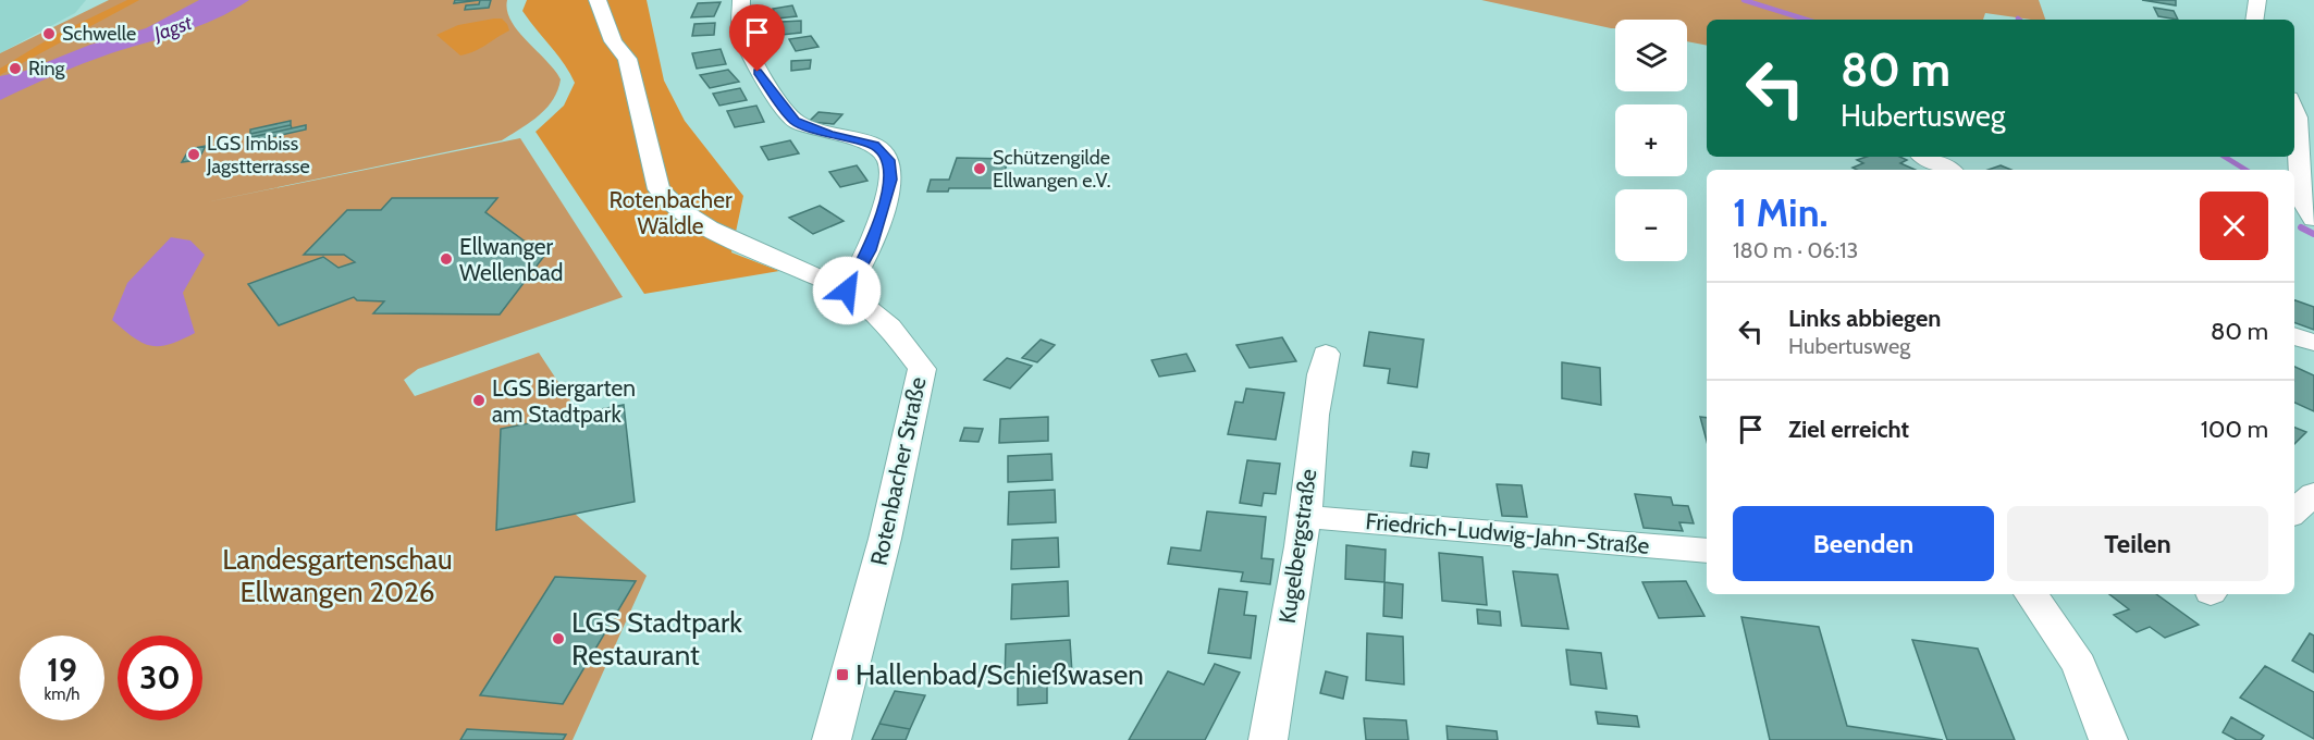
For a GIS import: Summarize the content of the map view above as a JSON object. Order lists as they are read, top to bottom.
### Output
{
  "streets": {
    "street": ["Rotenbacher Straße", "Friedrich-Ludwig-Jahn-Straße", "Kugelbergstraße"]
  },
  "crossings": [
    ["Friedrich-Ludwig-Jahn-Straße", "Kugelbergstraße"]
  ],
  "water": ["Jagst"],
  "parks": ["Rotenbacher Wäldle", "Landesgartenschau Ellwangen 2026"],
  "places": {
    "other": [
      "Schwelle",
      "Ring",
      "LGS Imbiss Jagstterrasse",
      "Schützengilde Ellwangen e.V.",
      "Ellwanger Wellenbad",
      "LGS Biergarten am Stadtpark",
      "LGS Stadtpark Restaurant"
    ],
    "transit": ["Hallenbad/Schießwasen"]
  },
  "page": {
    "map_buttons": ["+", "−"],
    "turn": ["80 m", "Hubertusweg"],
    "heading": ["1 Min.", "180 m · 06:13"],
    "list": [
      {
        "name": "Links abbiegen",
        "note": "Hubertusweg",
        "value": "80 m"
      },
      {
        "name": "Ziel erreicht",
        "value": "100 m"
      }
    ],
    "buttons": ["Beenden", "Teilen"],
    "speed": "19 km/h",
    "limit": "30"
  }
}
